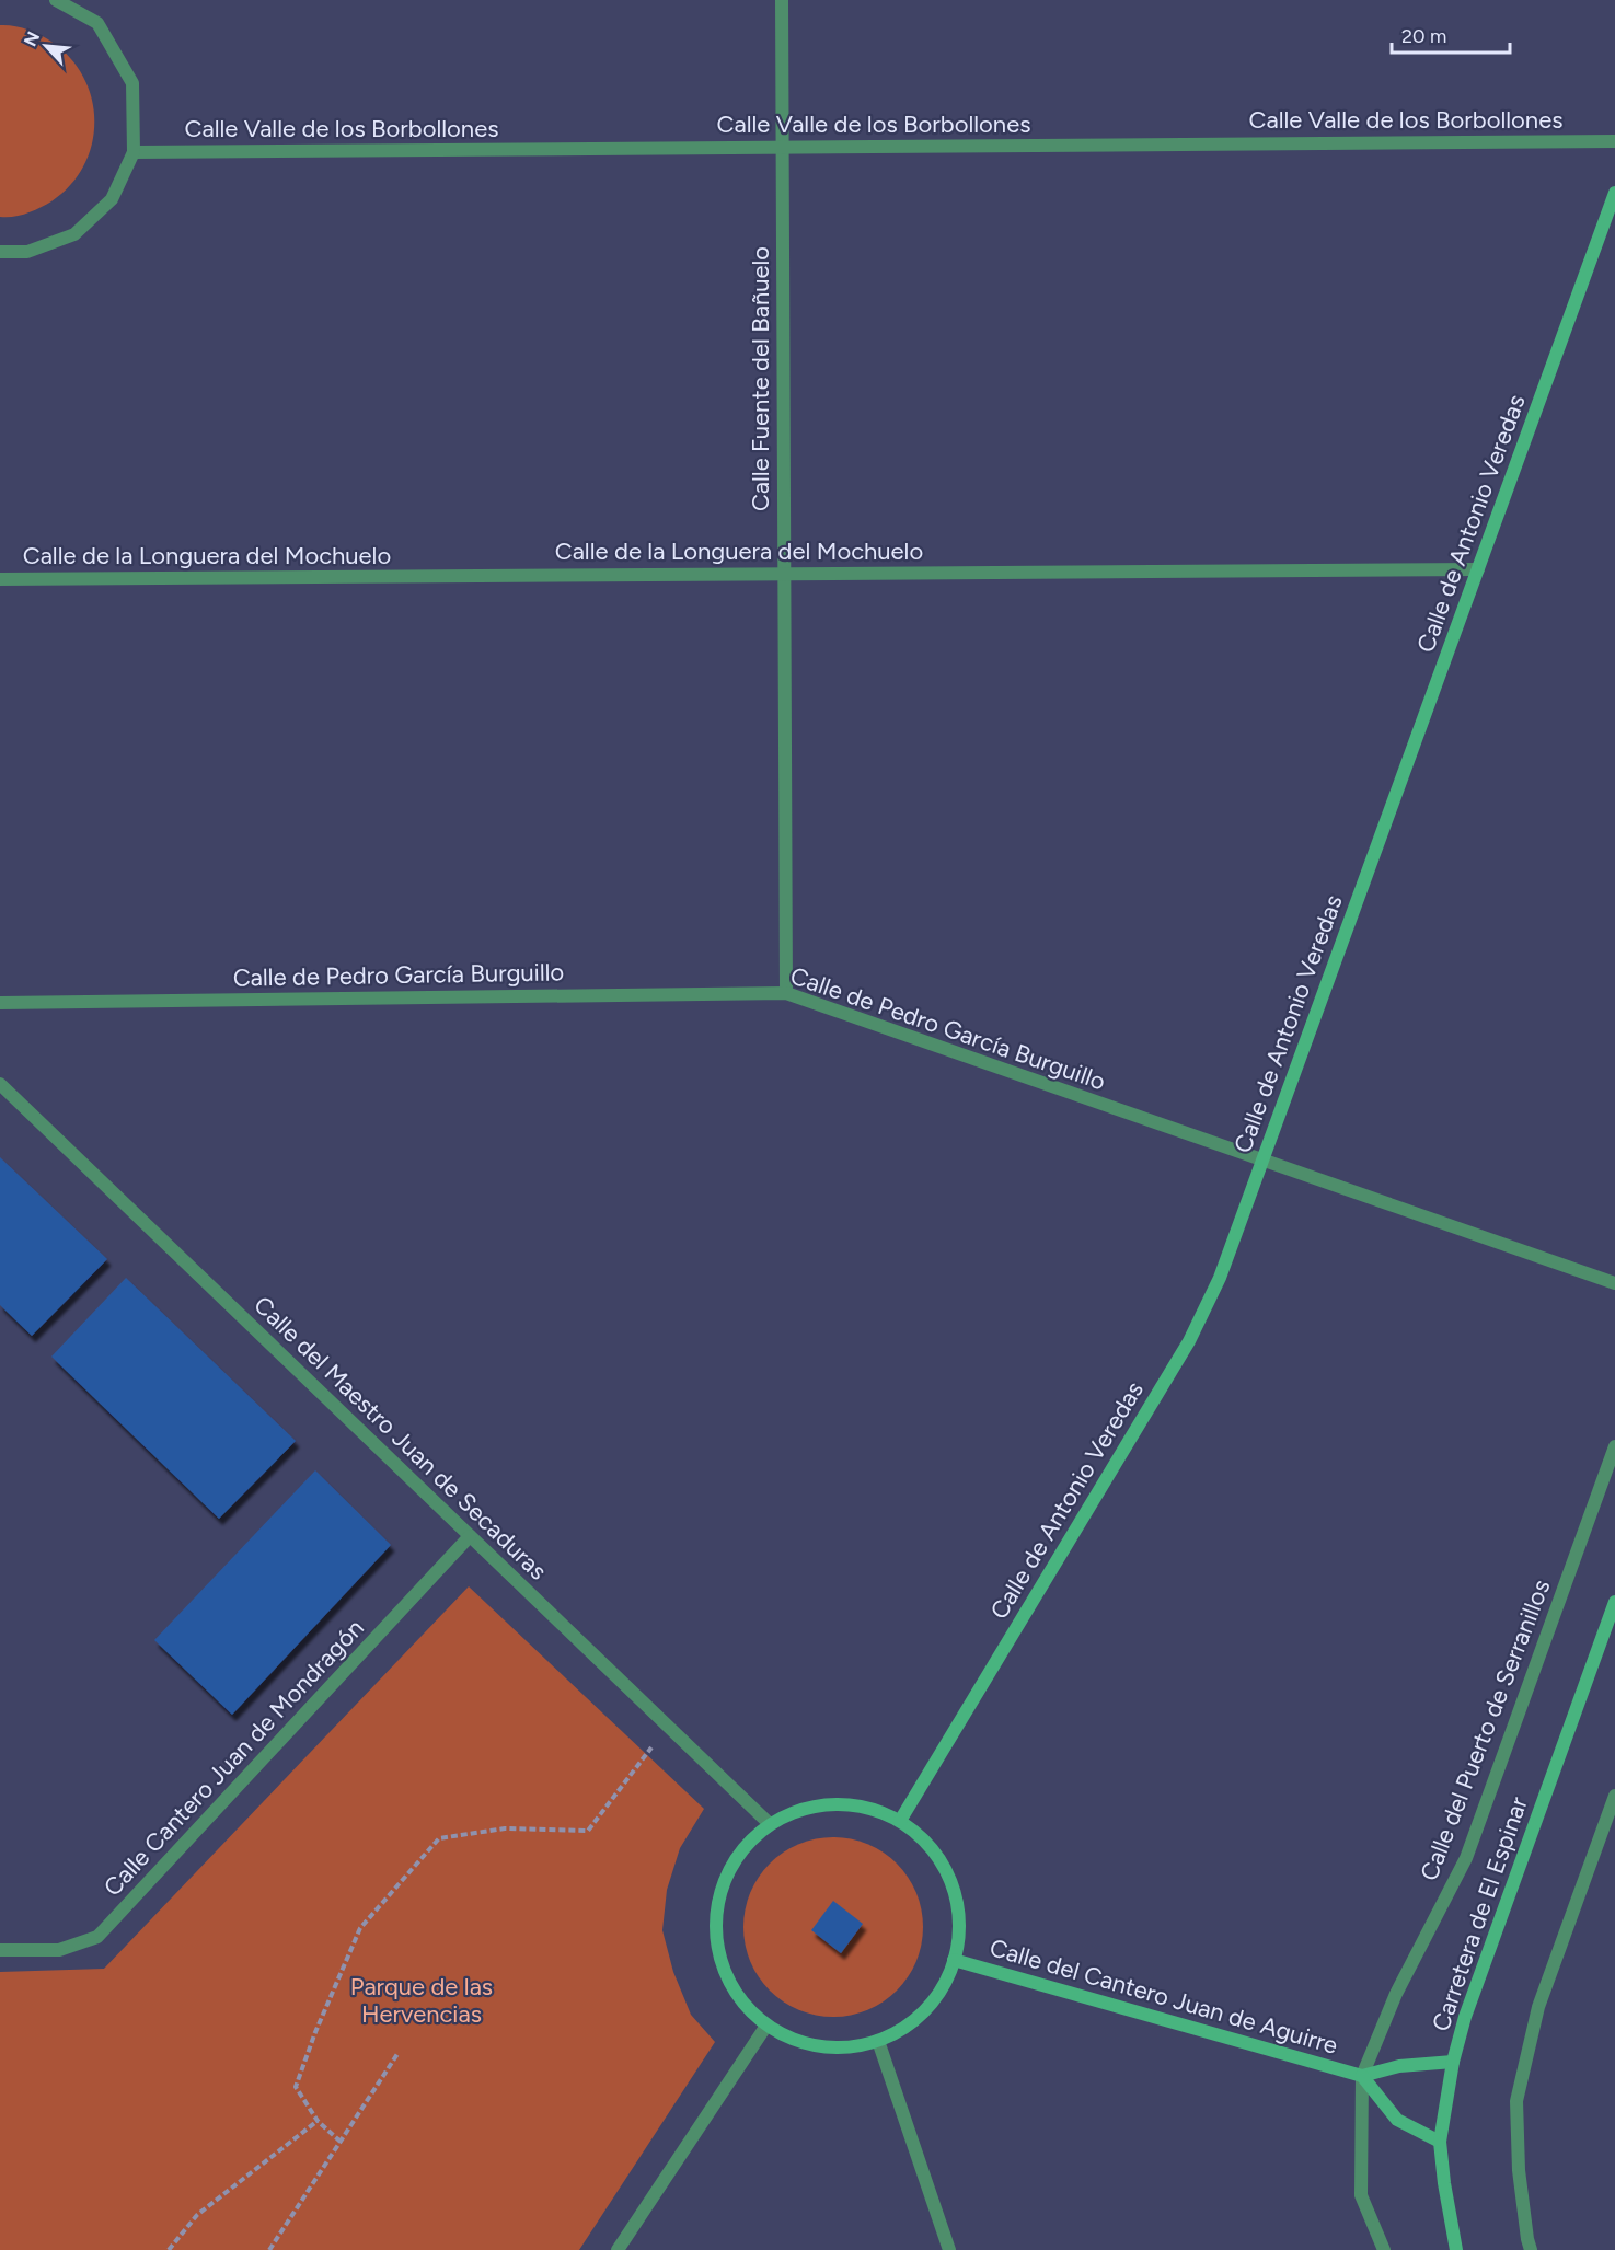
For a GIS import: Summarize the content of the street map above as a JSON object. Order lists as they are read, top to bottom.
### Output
{
  "streets": {
    "street": [
      "Calle Valle de los Borbollones",
      "Calle Fuente del Bañuelo",
      "Calle de Antonio Veredas",
      "Calle de la Longuera del Mochuelo",
      "Calle de Pedro García Burguillo",
      "Calle del Maestro Juan de Secaduras",
      "Calle del Puerto de Serranillos",
      "Calle Cantero Juan de Mondragón",
      "Carretera de El Espinar",
      "Calle del Cantero Juan de Aguirre"
    ]
  },
  "crossings": [
    ["Calle Valle de los Borbollones", "Calle Fuente del Bañuelo"],
    ["Calle Fuente del Bañuelo", "Calle de la Longuera del Mochuelo"],
    ["Calle Fuente del Bañuelo", "Calle de Pedro García Burguillo"],
    ["Calle de Antonio Veredas", "Calle de la Longuera del Mochuelo"],
    ["Calle de Antonio Veredas", "Calle de Pedro García Burguillo"],
    ["Calle del Maestro Juan de Secaduras", "Calle Cantero Juan de Mondragón"],
    ["Calle del Puerto de Serranillos", "Calle del Cantero Juan de Aguirre"],
    ["Carretera de El Espinar", "Calle del Cantero Juan de Aguirre"]
  ],
  "parks": ["Parque de las Hervencias"],
  "scale_bar": "20 m",
  "north": "top left"
}
